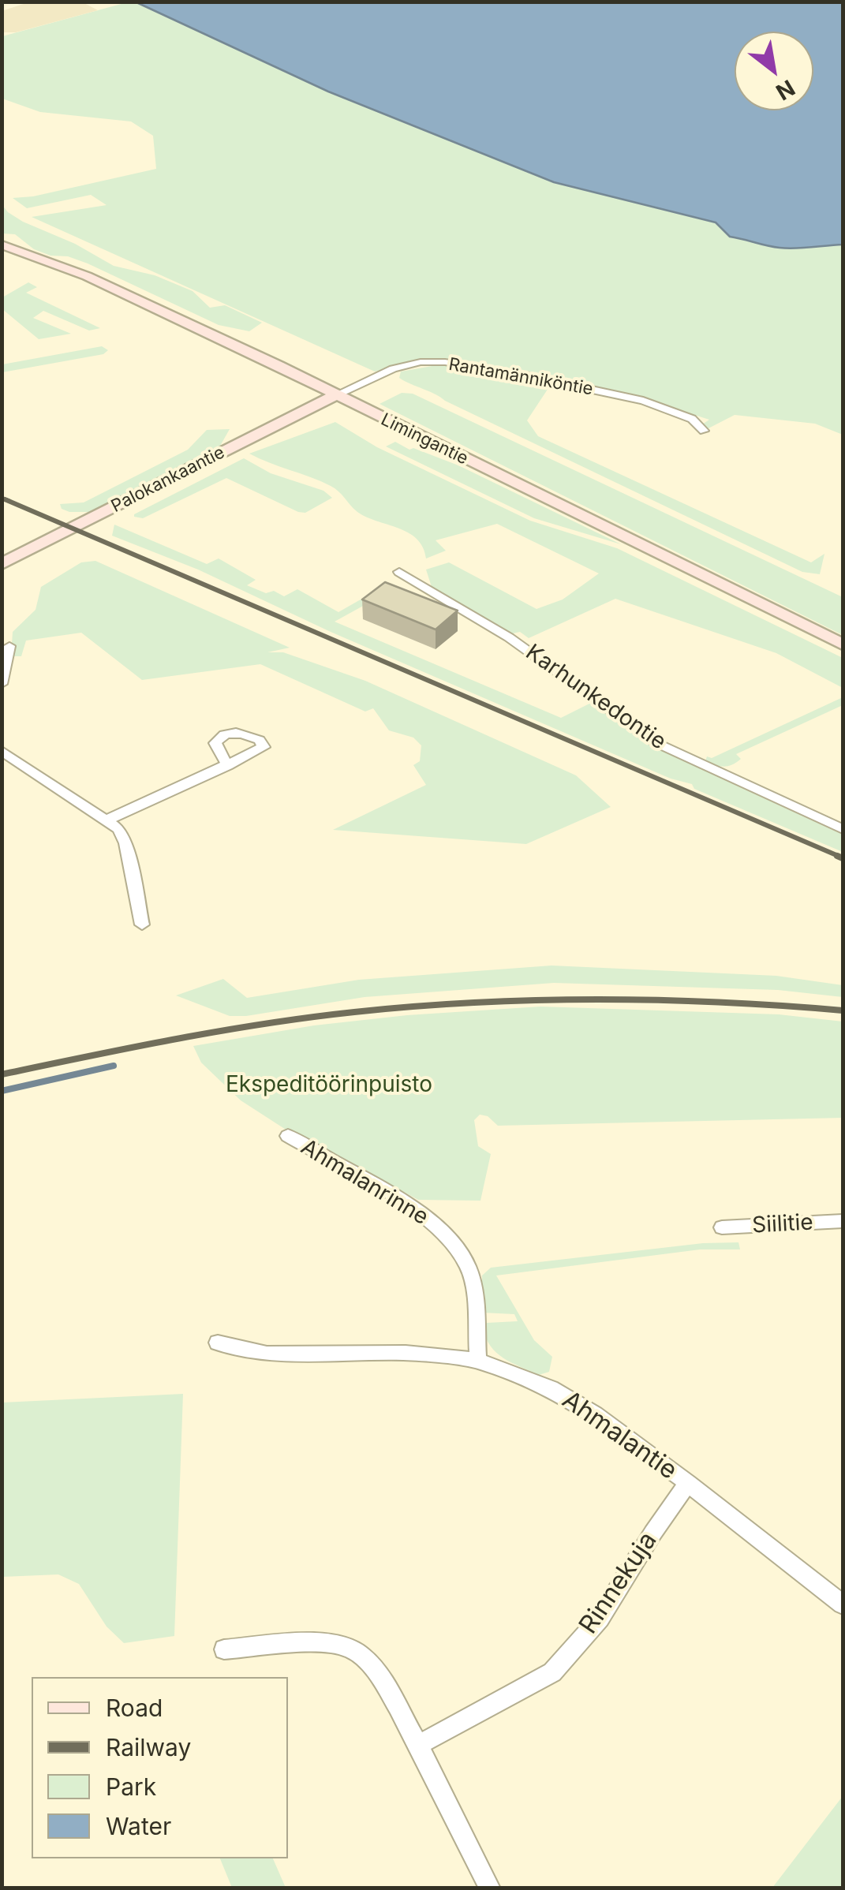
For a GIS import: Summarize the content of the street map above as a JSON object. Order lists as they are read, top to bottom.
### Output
{
  "streets": {
    "main road": ["Limingantie", "Palokankaantie"],
    "street": [
      "Rantamänniköntie",
      "Karhunkedontie",
      "Ahmalanrinne",
      "Siilitie",
      "Ahmalantie",
      "Rinnekuja"
    ]
  },
  "crossings": [
    ["Rantamänniköntie", "Limingantie"],
    ["Rantamänniköntie", "Palokankaantie"],
    ["Limingantie", "Palokankaantie"],
    ["Ahmalanrinne", "Ahmalantie"],
    ["Ahmalantie", "Rinnekuja"]
  ],
  "parks": ["Ekspeditöörinpuisto"],
  "legend": [
    "Road",
    "Railway",
    "Park",
    "Water"
  ],
  "north": "bottom right"
}
